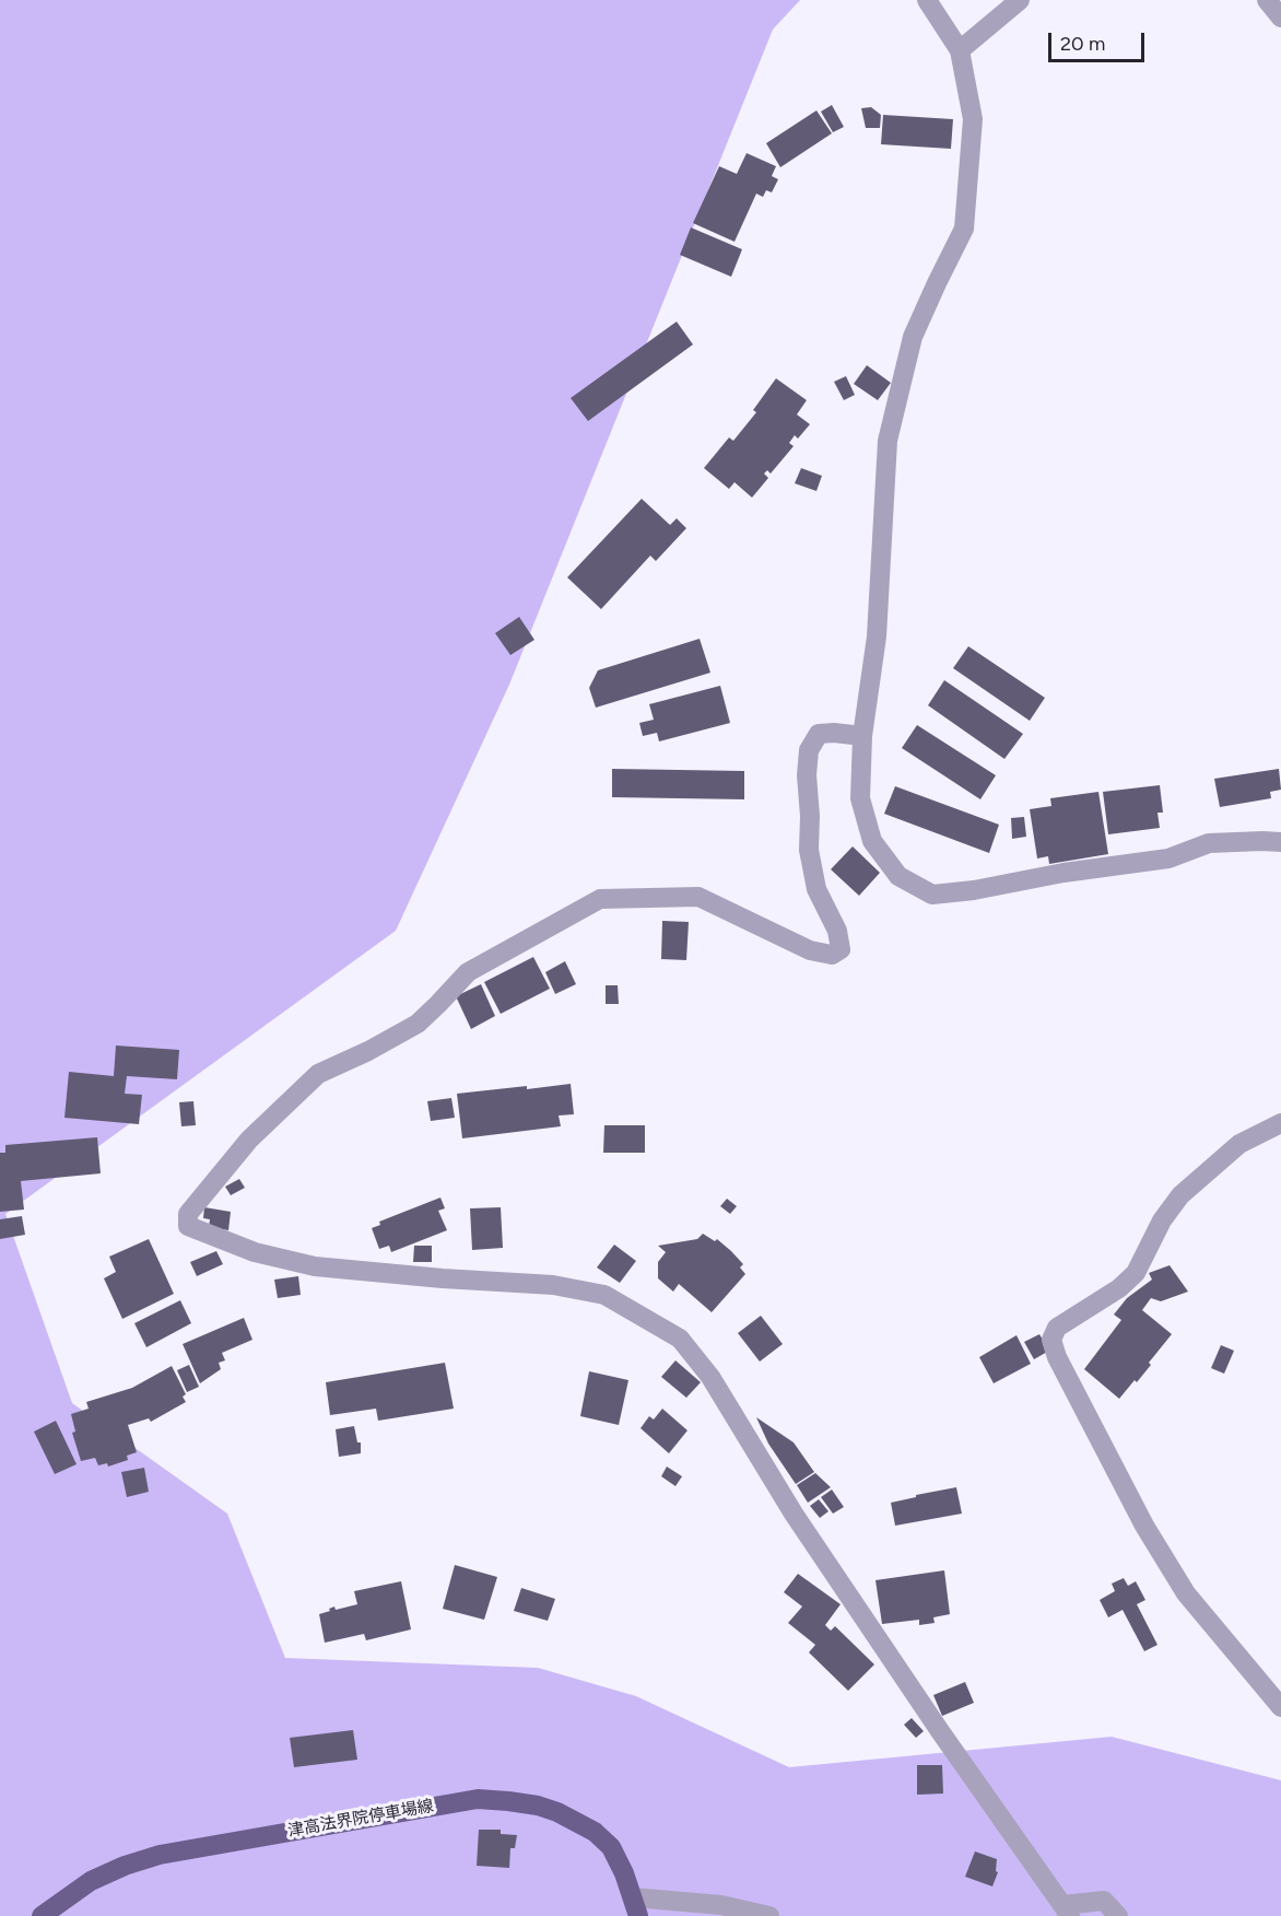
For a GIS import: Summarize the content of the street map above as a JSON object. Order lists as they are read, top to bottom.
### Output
{
  "streets": {
    "main road": ["津高法界院停車場線"]
  },
  "scale_bar": "20 m"
}
